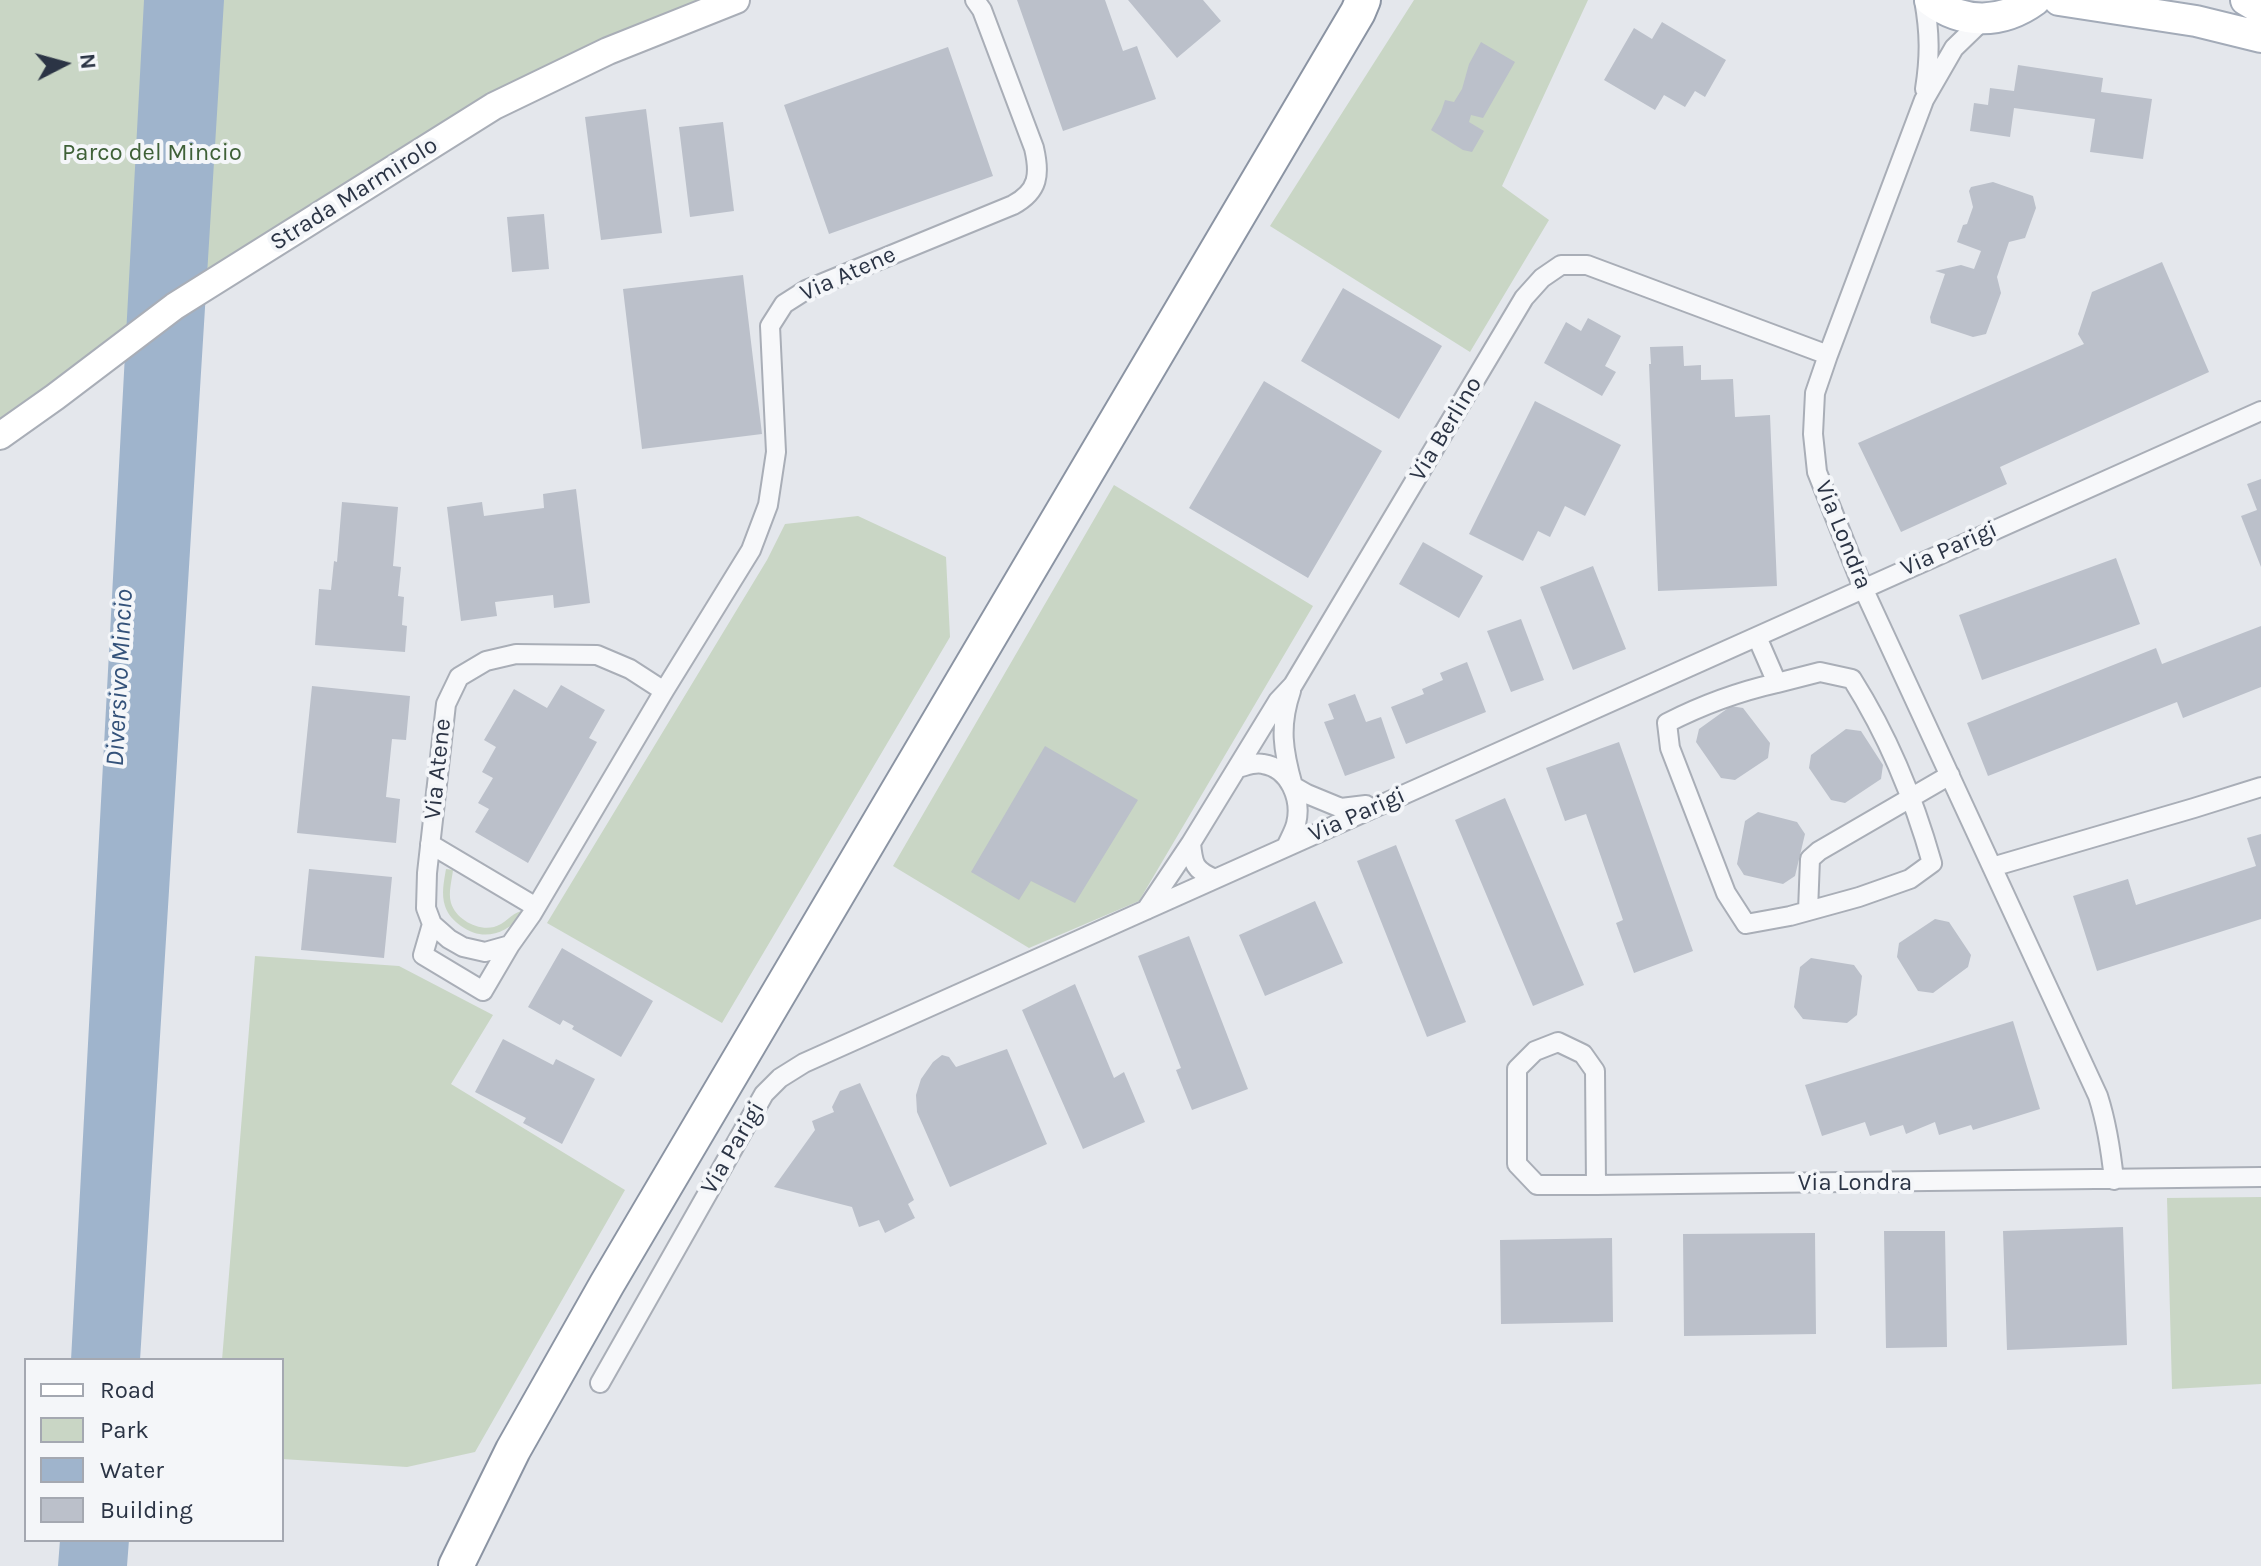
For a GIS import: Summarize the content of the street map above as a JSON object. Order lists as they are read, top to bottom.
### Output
{
  "streets": {
    "main road": ["Strada Marmirolo"],
    "street": [
      "Via Atene",
      "Via Berlino",
      "Via Londra",
      "Via Parigi"
    ]
  },
  "crossings": [
    ["Via Berlino", "Via Londra"],
    ["Via Berlino", "Via Parigi"],
    ["Via Londra", "Via Parigi"]
  ],
  "water": ["Diversivo Mincio"],
  "parks": ["Parco del Mincio"],
  "legend": [
    "Road",
    "Park",
    "Water",
    "Building"
  ],
  "north": "right"
}
